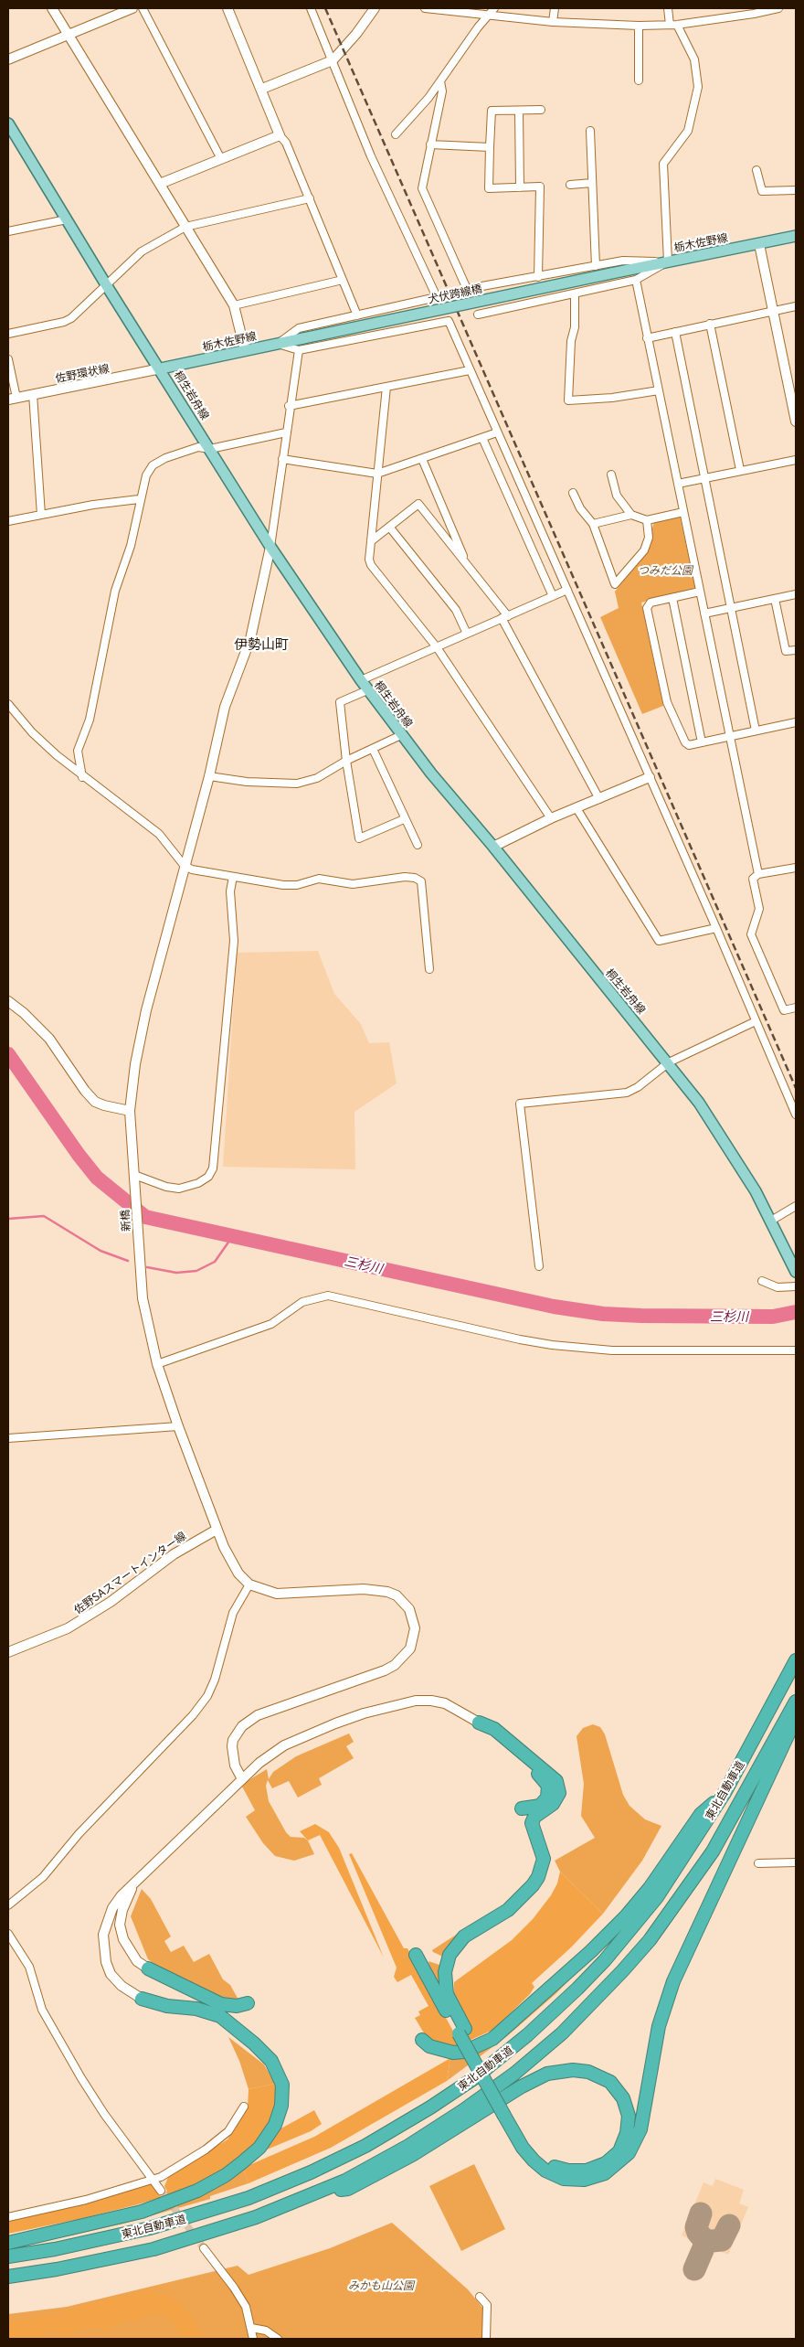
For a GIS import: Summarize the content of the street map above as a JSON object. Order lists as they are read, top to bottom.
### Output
{
  "streets": {
    "highway": ["東北自動車道"],
    "main road": ["栃木佐野線", "犬伏跨線橋", "桐生岩舟線"],
    "street": ["佐野環状線", "新橋", "佐野SAスマートインター線"]
  },
  "crossings": [
    ["栃木佐野線", "犬伏跨線橋"],
    ["栃木佐野線", "佐野環状線"],
    ["栃木佐野線", "桐生岩舟線"],
    ["佐野環状線", "桐生岩舟線"],
    ["桐生岩舟線", "新橋"],
    ["新橋", "佐野SAスマートインター線"]
  ],
  "districts": ["伊勢山町"],
  "water": ["三杉川"],
  "parks": ["つみだ公園", "みかも山公園"]
}
